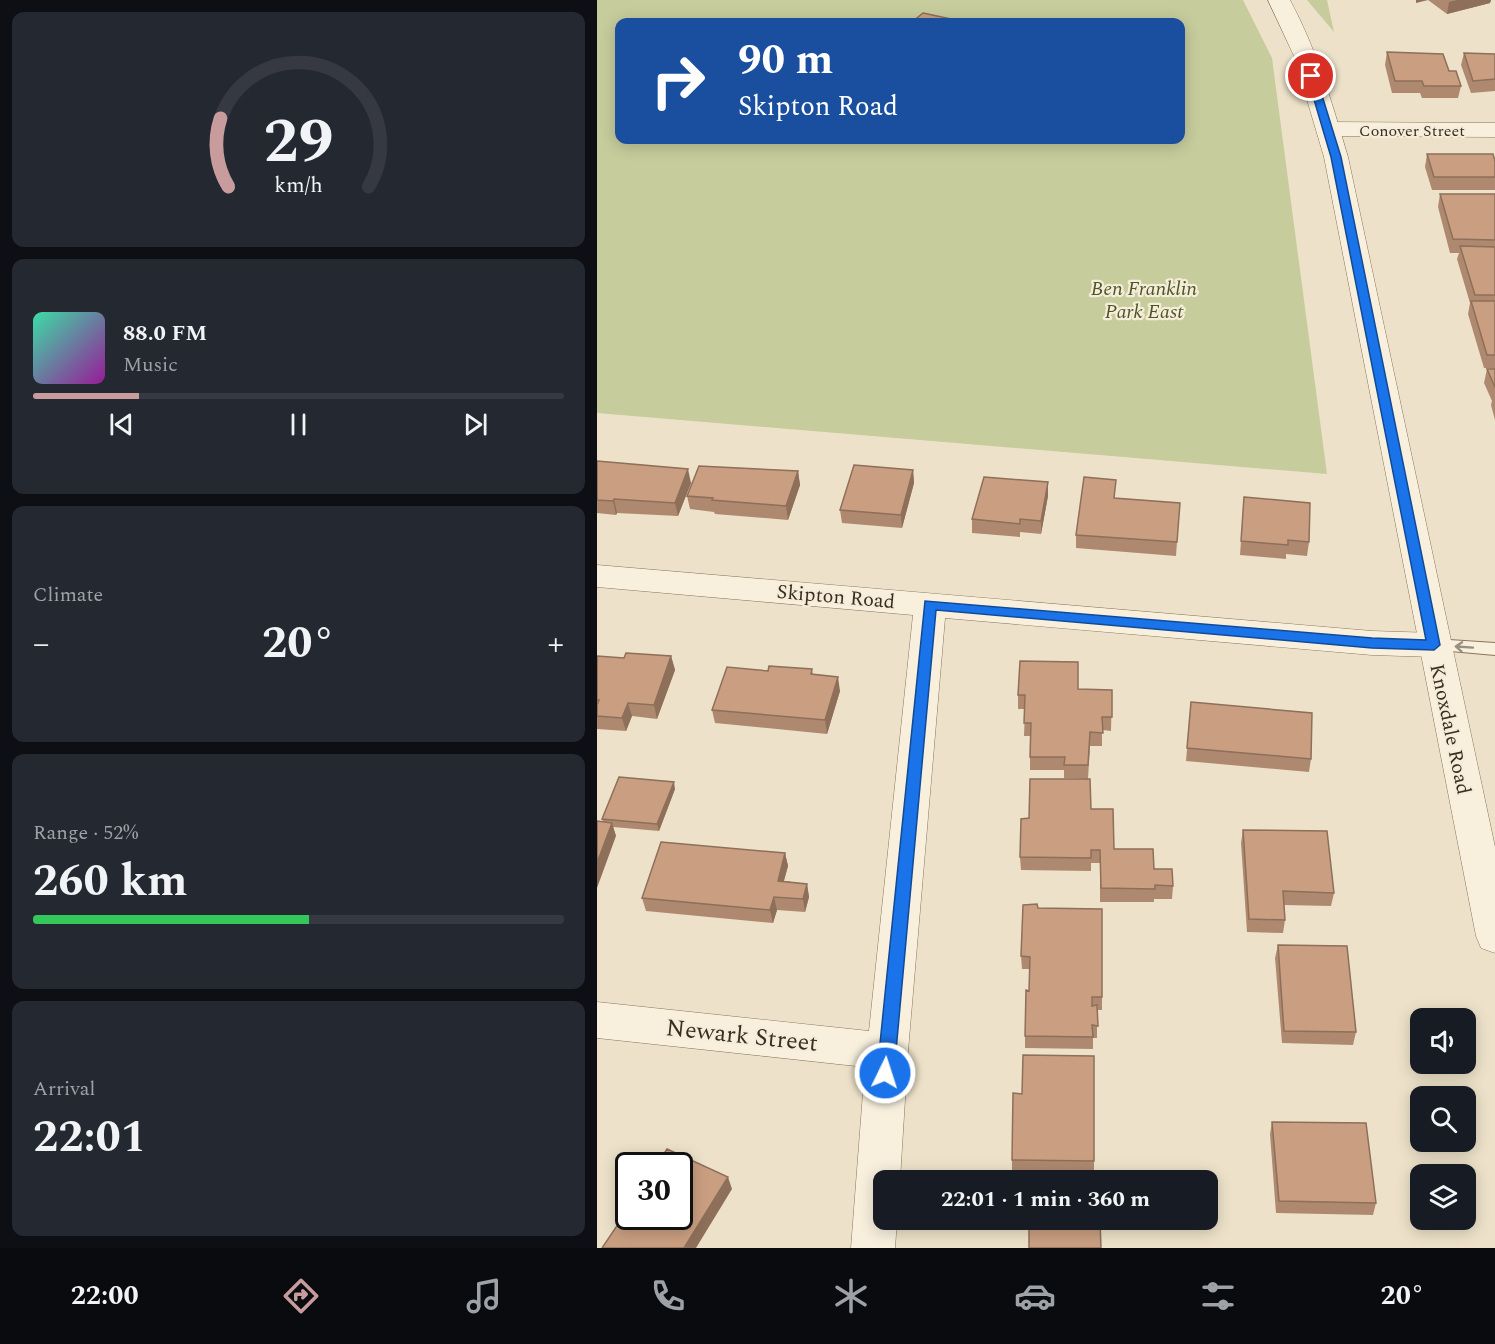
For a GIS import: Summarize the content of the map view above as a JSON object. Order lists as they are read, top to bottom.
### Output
{
  "streets": {
    "street": [
      "Conover Street",
      "Skipton Road",
      "Knoxdale Road",
      "Newark Street"
    ]
  },
  "crossings": [
    ["Conover Street", "Knoxdale Road"],
    ["Skipton Road", "Knoxdale Road"]
  ],
  "parks": ["Ben Franklin Park East"],
  "page": {
    "turn": ["90 m", "Skipton Road"],
    "song": ["88.0 FM", "Music"],
    "tile": [
      "Climate",
      ["Range · 52%", "260 km"],
      ["Arrival", "22:01"]
    ],
    "heat": ["−", "20°", "+"],
    "limit": "30",
    "trip": "22:01 · 1 min · 360 m",
    "tabs": ["22:00", "20°"],
    "gauge": ["29", "km/h"]
  }
}
